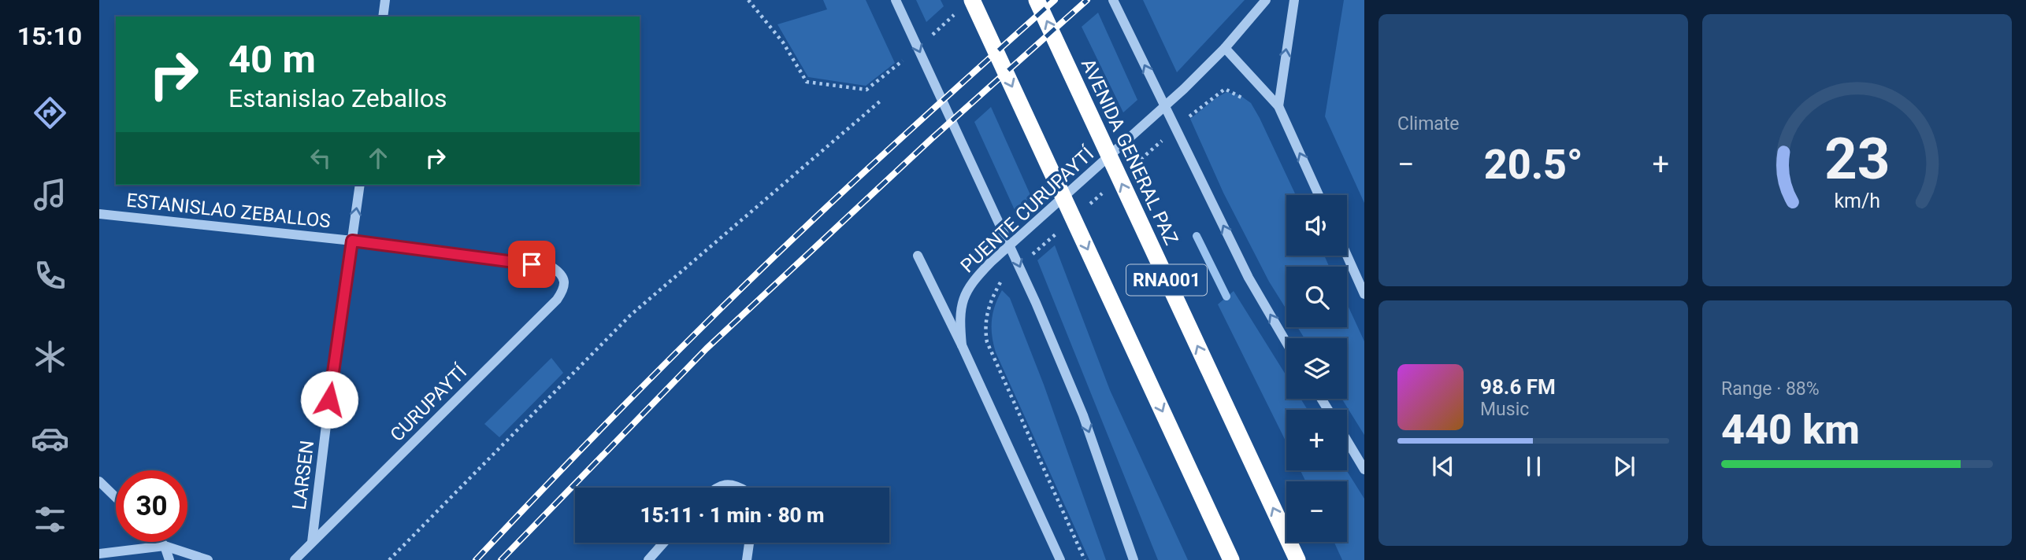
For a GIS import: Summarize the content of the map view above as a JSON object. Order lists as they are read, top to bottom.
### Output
{
  "streets": {
    "highway": ["AVENIDA GENERAL PAZ", "RNA001"],
    "street": [
      "PUENTE CURUPAYTÍ",
      "ESTANISLAO ZEBALLOS",
      "CURUPAYTÍ",
      "LARSEN"
    ]
  },
  "crossings": [
    ["ESTANISLAO ZEBALLOS", "CURUPAYTÍ"],
    ["ESTANISLAO ZEBALLOS", "LARSEN"],
    ["CURUPAYTÍ", "LARSEN"]
  ],
  "page": {
    "tabs": "15:10",
    "tile": [
      "Climate",
      ["Range · 88%", "440 km"]
    ],
    "turn": ["40 m", "Estanislao Zeballos"],
    "heat": ["−", "20.5°", "+"],
    "map_buttons": ["+", "−"],
    "song": ["98.6 FM", "Music"],
    "limit": "30",
    "trip": "15:11 · 1 min · 80 m",
    "gauge": ["23", "km/h"]
  }
}
